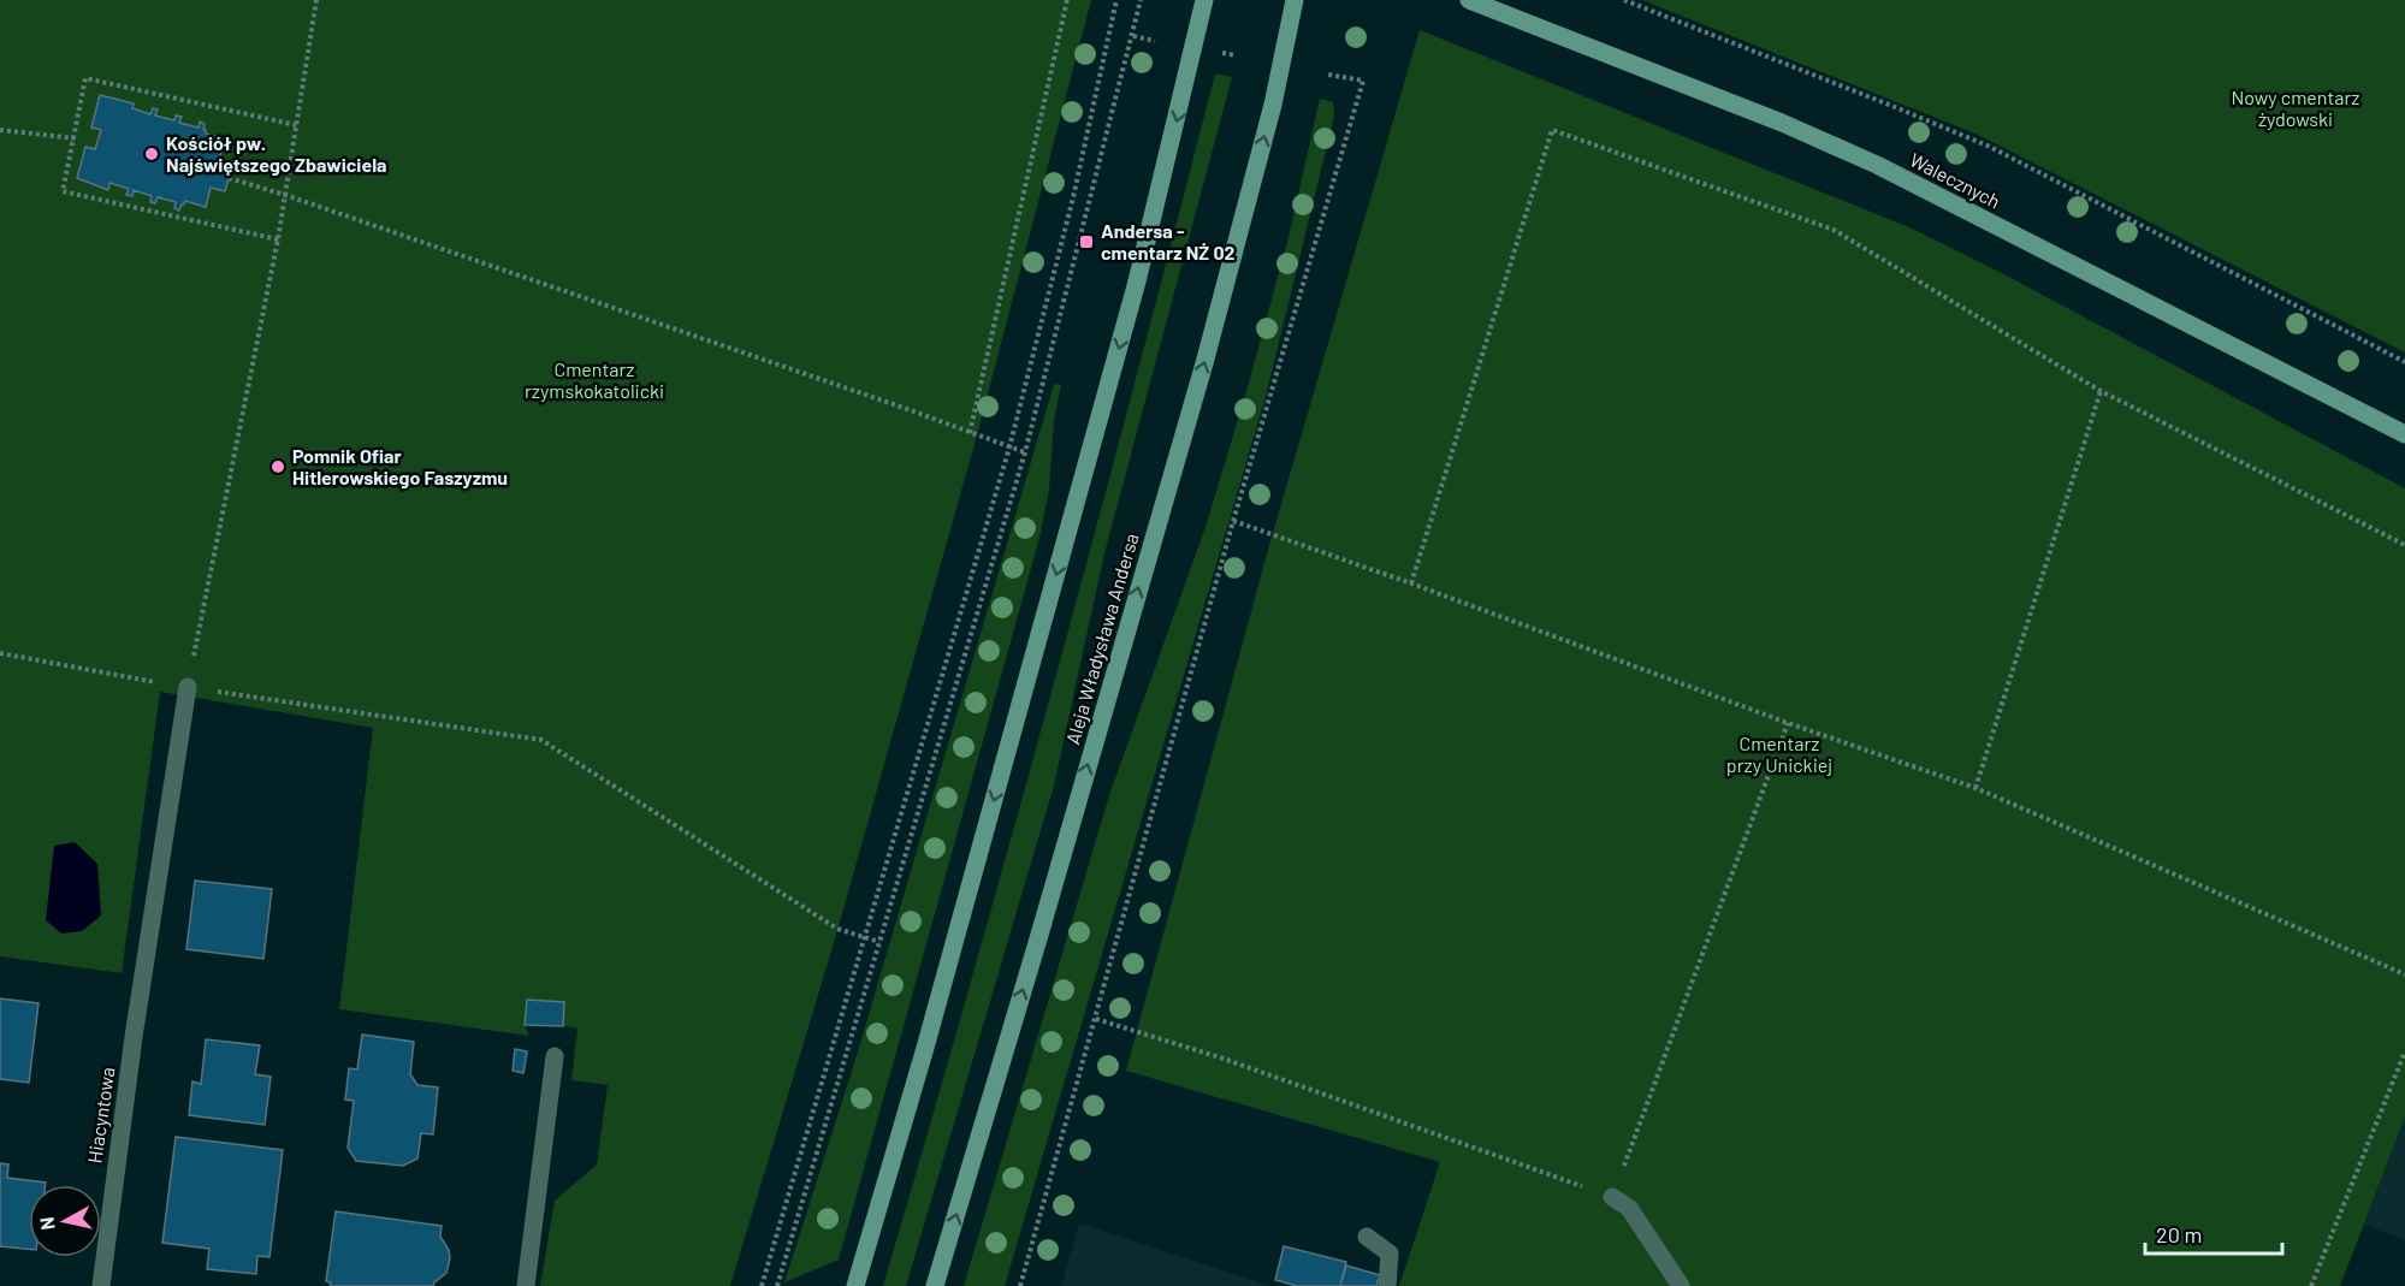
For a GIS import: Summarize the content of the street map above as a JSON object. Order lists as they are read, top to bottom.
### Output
{
  "streets": {
    "main road": ["Walecznych", "Aleja Władysława Andersa"],
    "street": ["Hiacyntowa"]
  },
  "parks": ["Nowy cmentarz żydowski", "Cmentarz rzymskokatolicki", "Cmentarz przy Unickiej"],
  "places": {
    "other": ["Kościół pw. Najświętszego Zbawiciela", "Pomnik Ofiar Hitlerowskiego Faszyzmu"],
    "transit": ["Andersa - cmentarz NŻ 02"]
  },
  "scale_bar": "20 m",
  "north": "left"
}
